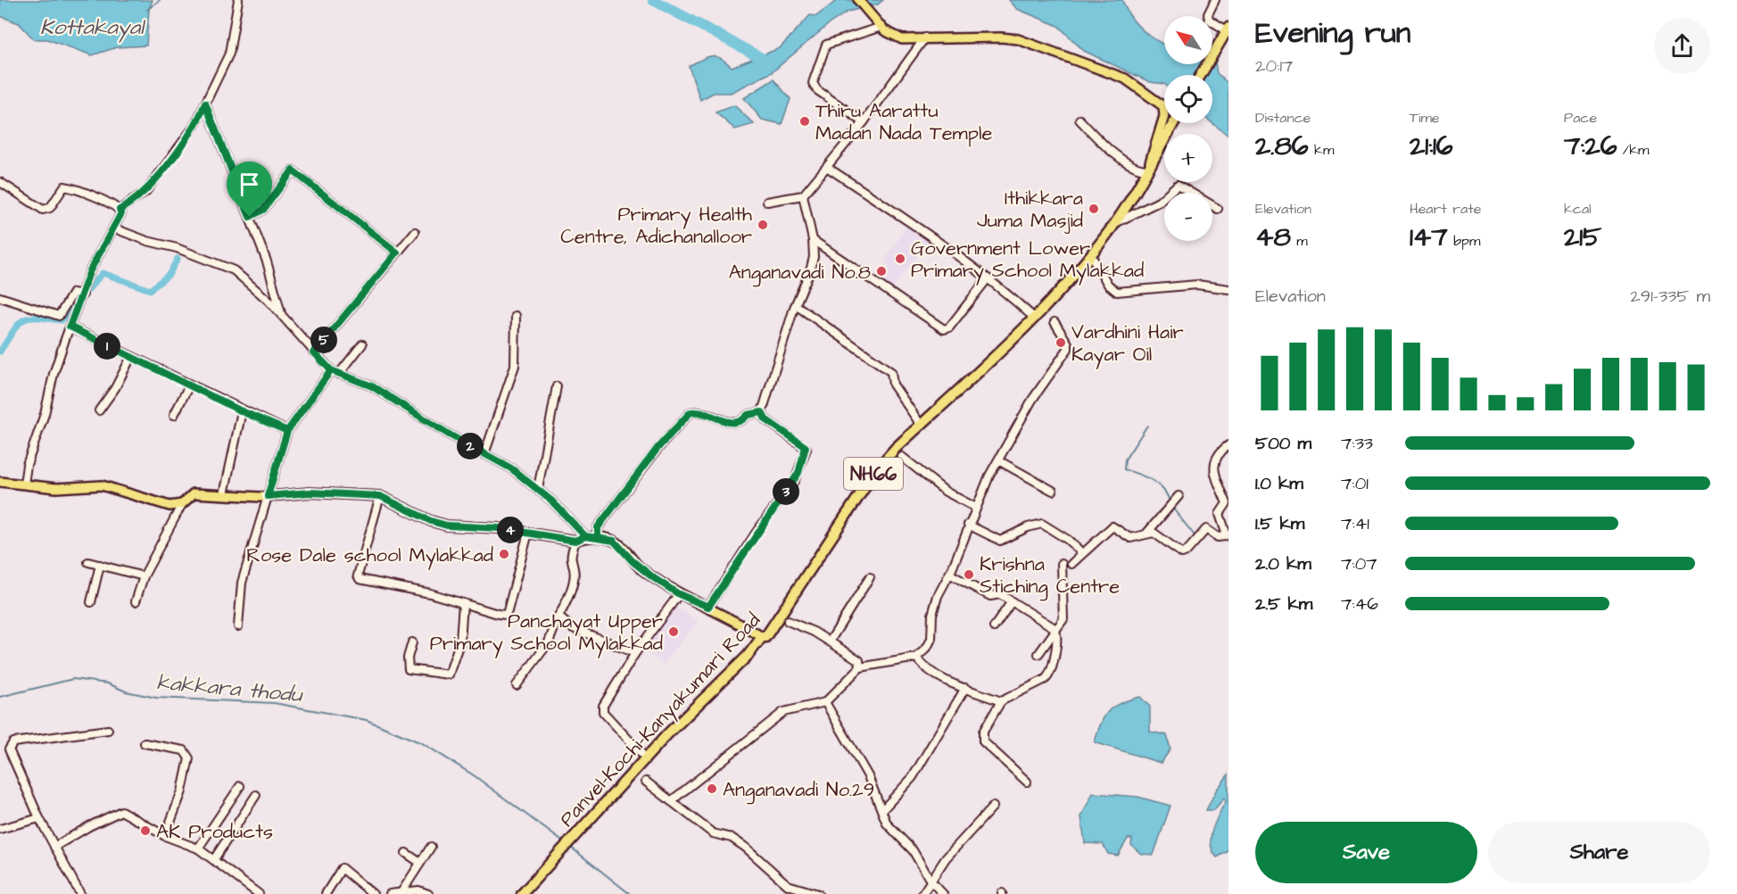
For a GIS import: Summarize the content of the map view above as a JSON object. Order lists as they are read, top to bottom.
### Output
{
  "streets": {
    "highway": ["NH66", "Panvel-Kochi-Kanyakumari Road"]
  },
  "water": ["Kottakayal", "kakkara thodu"],
  "places": [
    "Thiru Aarattu Madan Nada Temple",
    "Ithikkara Juma Masjid",
    "Primary Health Centre, Adichanalloor",
    "Government Lower Primary School Mylakkad",
    "Anganavadi No.8",
    "Vardhini Hair Kayar Oil",
    "Rose Dale school Mylakkad",
    "Krishna Stiching Centre",
    "Panchayat Upper Primary School Mylakkad",
    "Anganavadi No.29",
    "AK Products"
  ],
  "north": "top left",
  "page": {
    "heading": ["Evening run", "20:17"],
    "map_buttons": ["+", "−"],
    "stats": [
      ["Distance", "2.86 km"],
      ["Time", "21:16"],
      ["Pace", "7:26 /km"],
      ["Elevation", "48 m"],
      ["Heart rate", "147 bpm"],
      ["kcal", "215"]
    ],
    "chart": ["Elevation", "291–335 m"],
    "pins": [
      "5",
      "1",
      "2",
      "3",
      "4"
    ],
    "list": [
      {
        "name": "500 m",
        "note": "7:33"
      },
      {
        "name": "1.0 km",
        "note": "7:01"
      },
      {
        "name": "1.5 km",
        "note": "7:41"
      },
      {
        "name": "2.0 km",
        "note": "7:07"
      },
      {
        "name": "2.5 km",
        "note": "7:46"
      }
    ],
    "buttons": ["Save", "Share"]
  }
}
